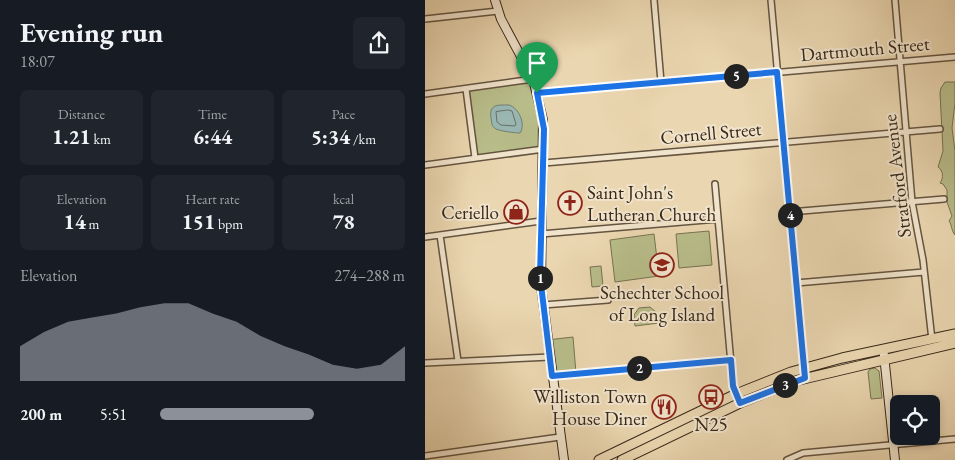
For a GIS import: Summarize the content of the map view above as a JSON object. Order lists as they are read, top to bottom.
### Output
{
  "streets": {
    "street": ["Dartmouth Street", "Cornell Street", "Stratford Avenue"]
  },
  "crossings": [
    ["Dartmouth Street", "Stratford Avenue"],
    ["Cornell Street", "Stratford Avenue"]
  ],
  "places": {
    "church": ["Saint John's Lutheran Church"],
    "shop": ["Ceriello"],
    "school or university": ["Schechter School of Long Island"],
    "bus stop": ["N25"],
    "restaurant": ["Williston Town House Diner"]
  },
  "page": {
    "heading": ["Evening run", "18:07"],
    "pins": [
      "5",
      "4",
      "1",
      "2",
      "3"
    ],
    "stats": [
      ["Distance", "1.21 km"],
      ["Time", "6:44"],
      ["Pace", "5:34 /km"],
      ["Elevation", "14 m"],
      ["Heart rate", "151 bpm"],
      ["kcal", "78"]
    ],
    "chart": ["Elevation", "274–288 m"],
    "list": [
      {
        "name": "200 m",
        "note": "5:51"
      }
    ]
  }
}
